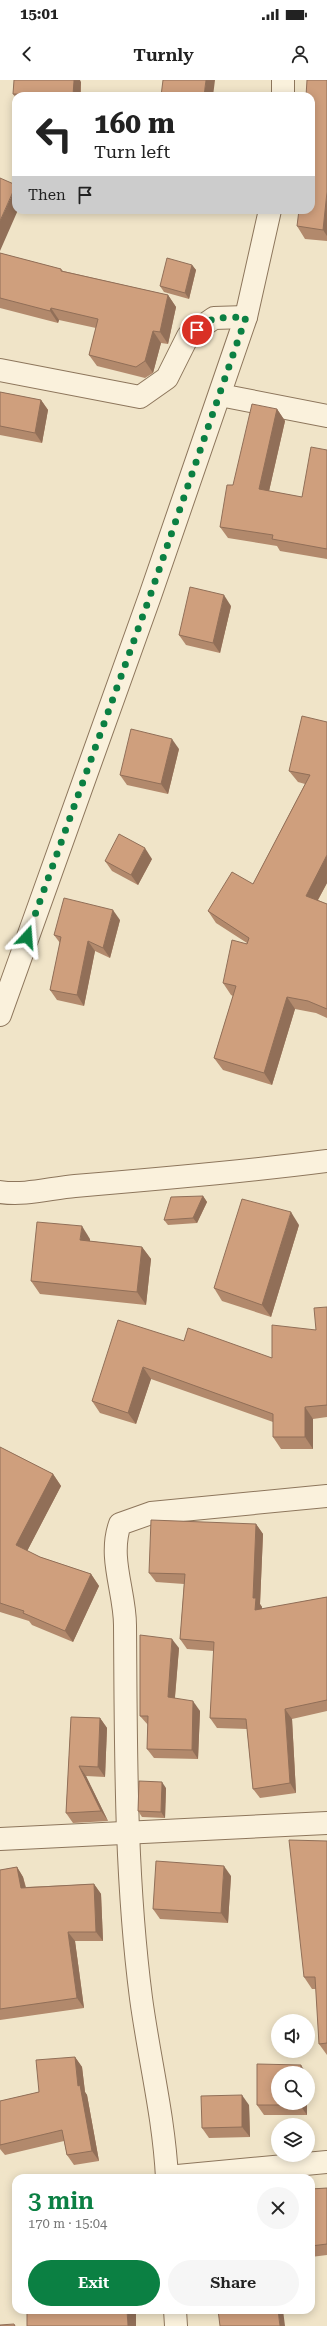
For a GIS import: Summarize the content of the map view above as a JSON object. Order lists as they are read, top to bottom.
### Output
{
  "page": {
    "status": "15:01",
    "header": "Turnly",
    "turn": ["160 m", "Turn left"],
    "then": "Then",
    "heading": ["3 min", "170 m · 15:04"],
    "buttons": ["Exit", "Share"]
  }
}
